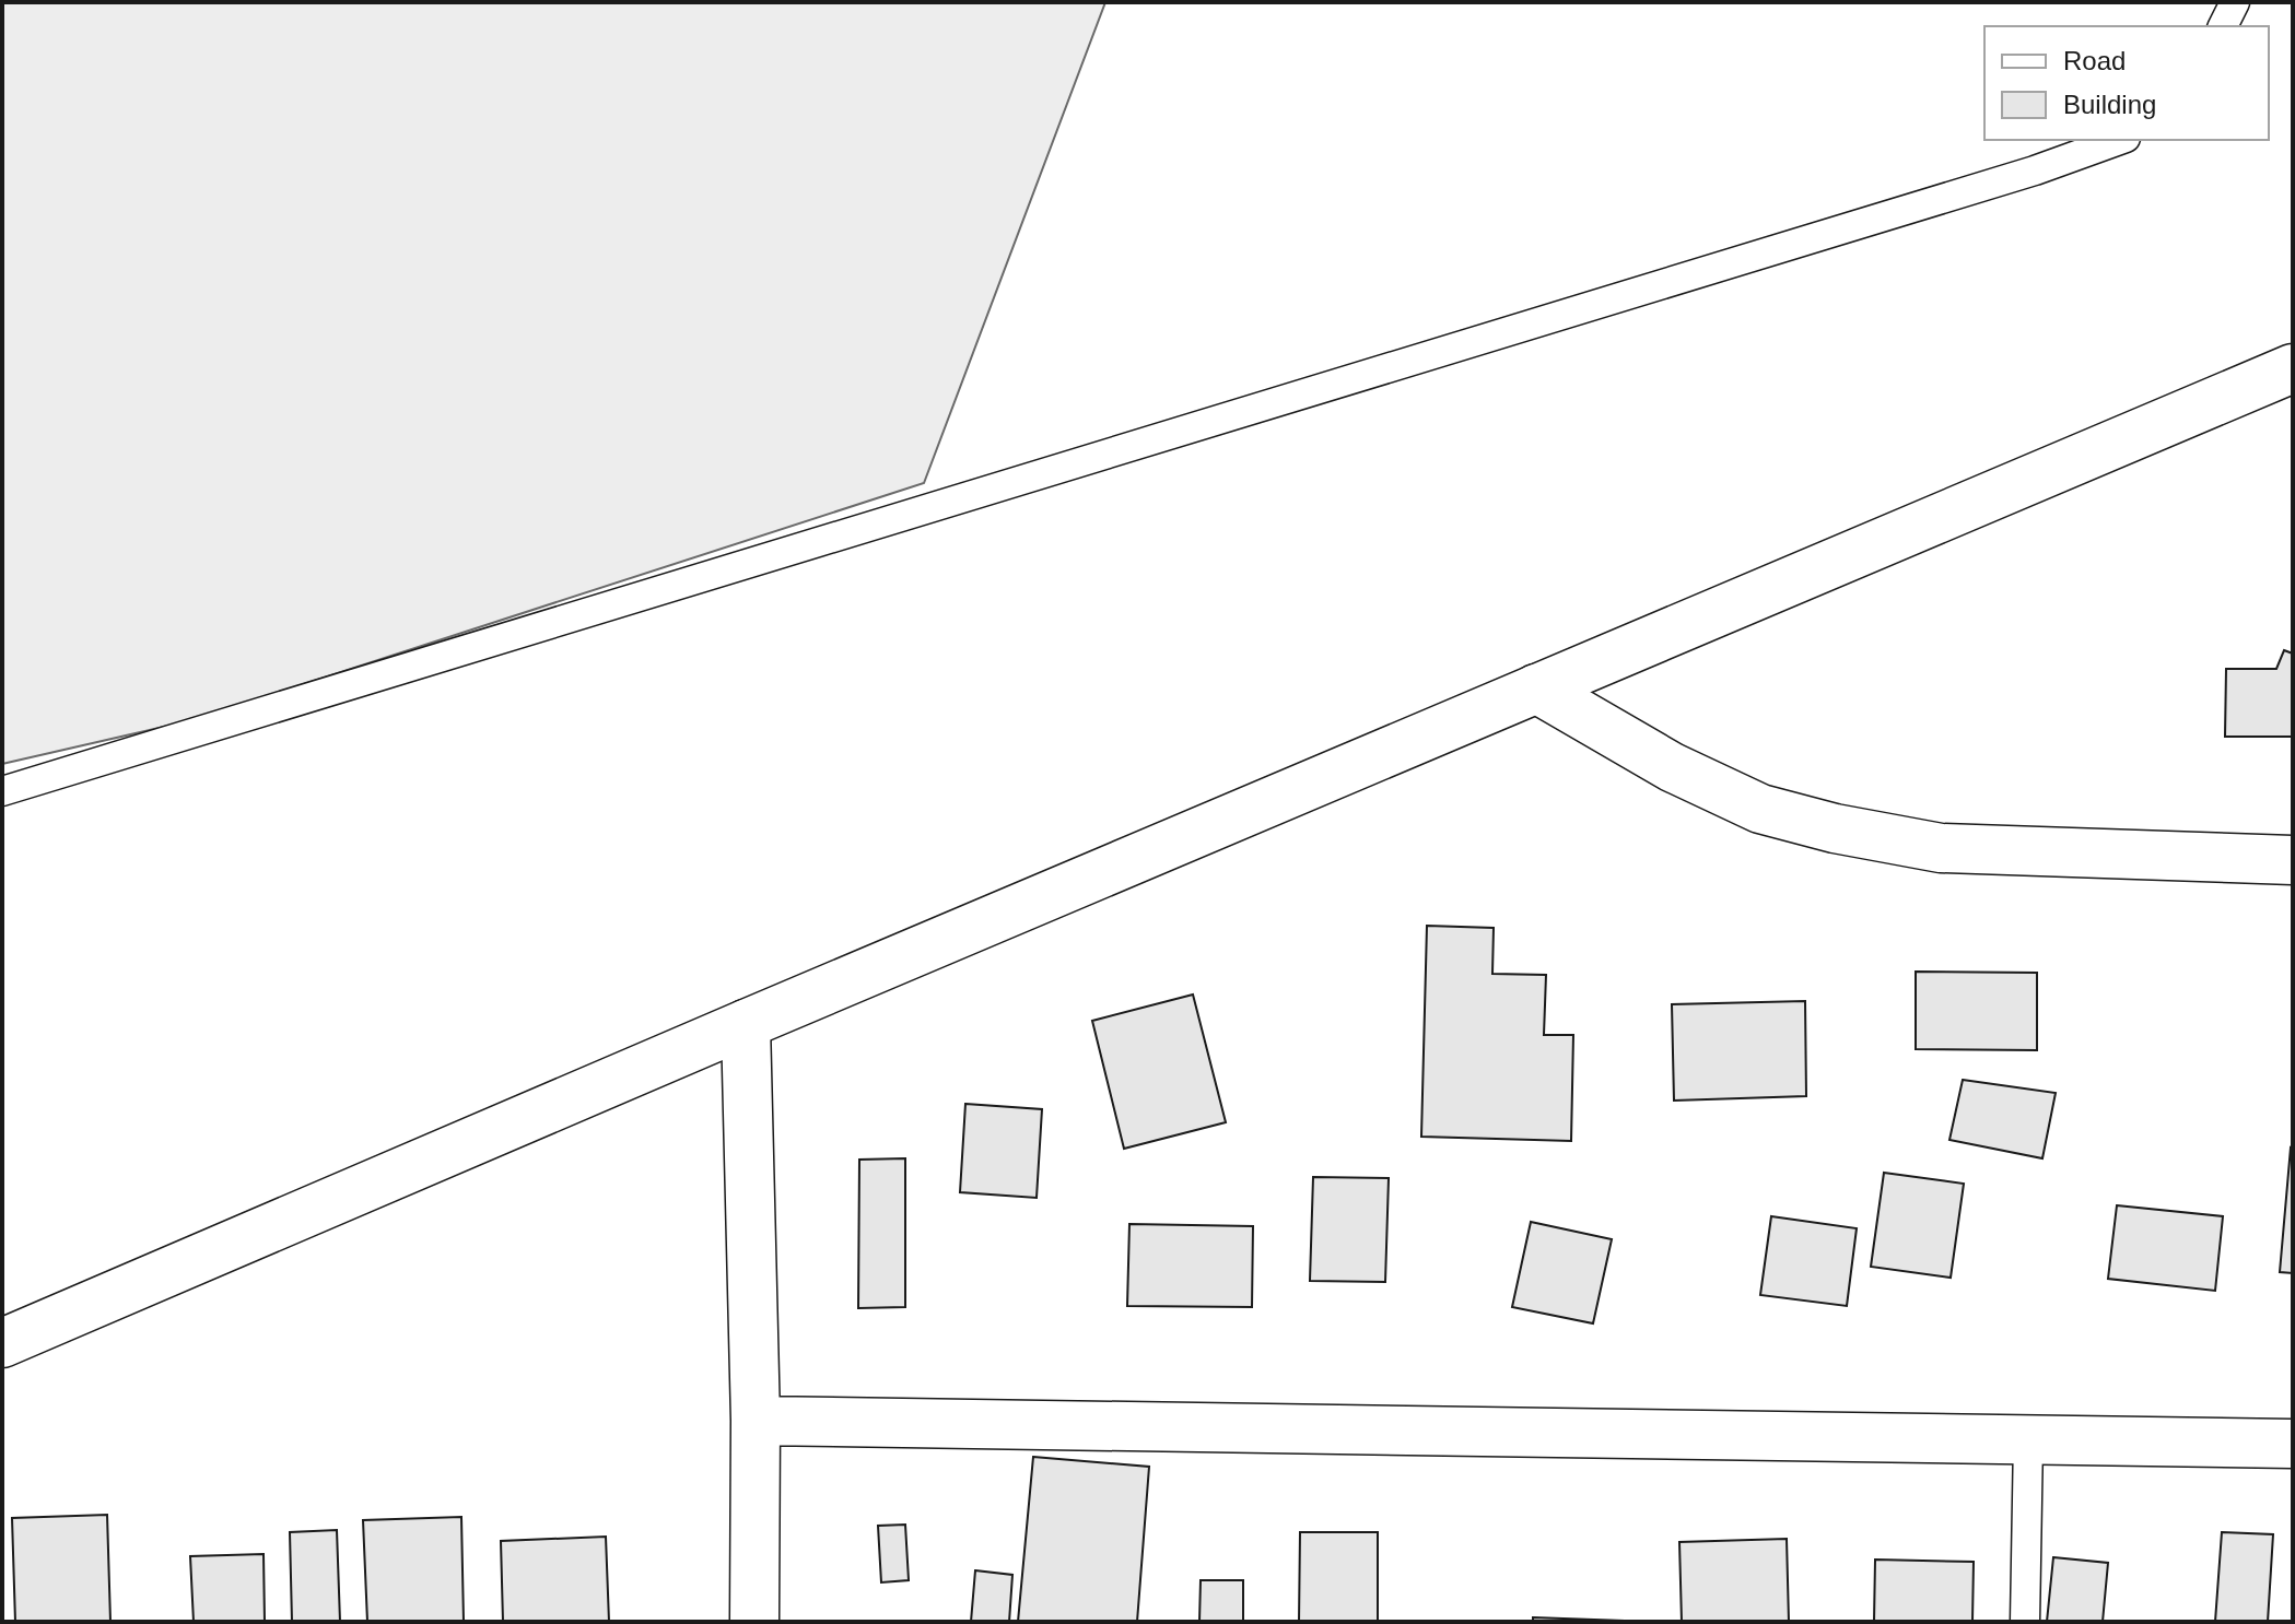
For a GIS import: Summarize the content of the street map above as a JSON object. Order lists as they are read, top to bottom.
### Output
{
  "legend": ["Road", "Building"]
}
